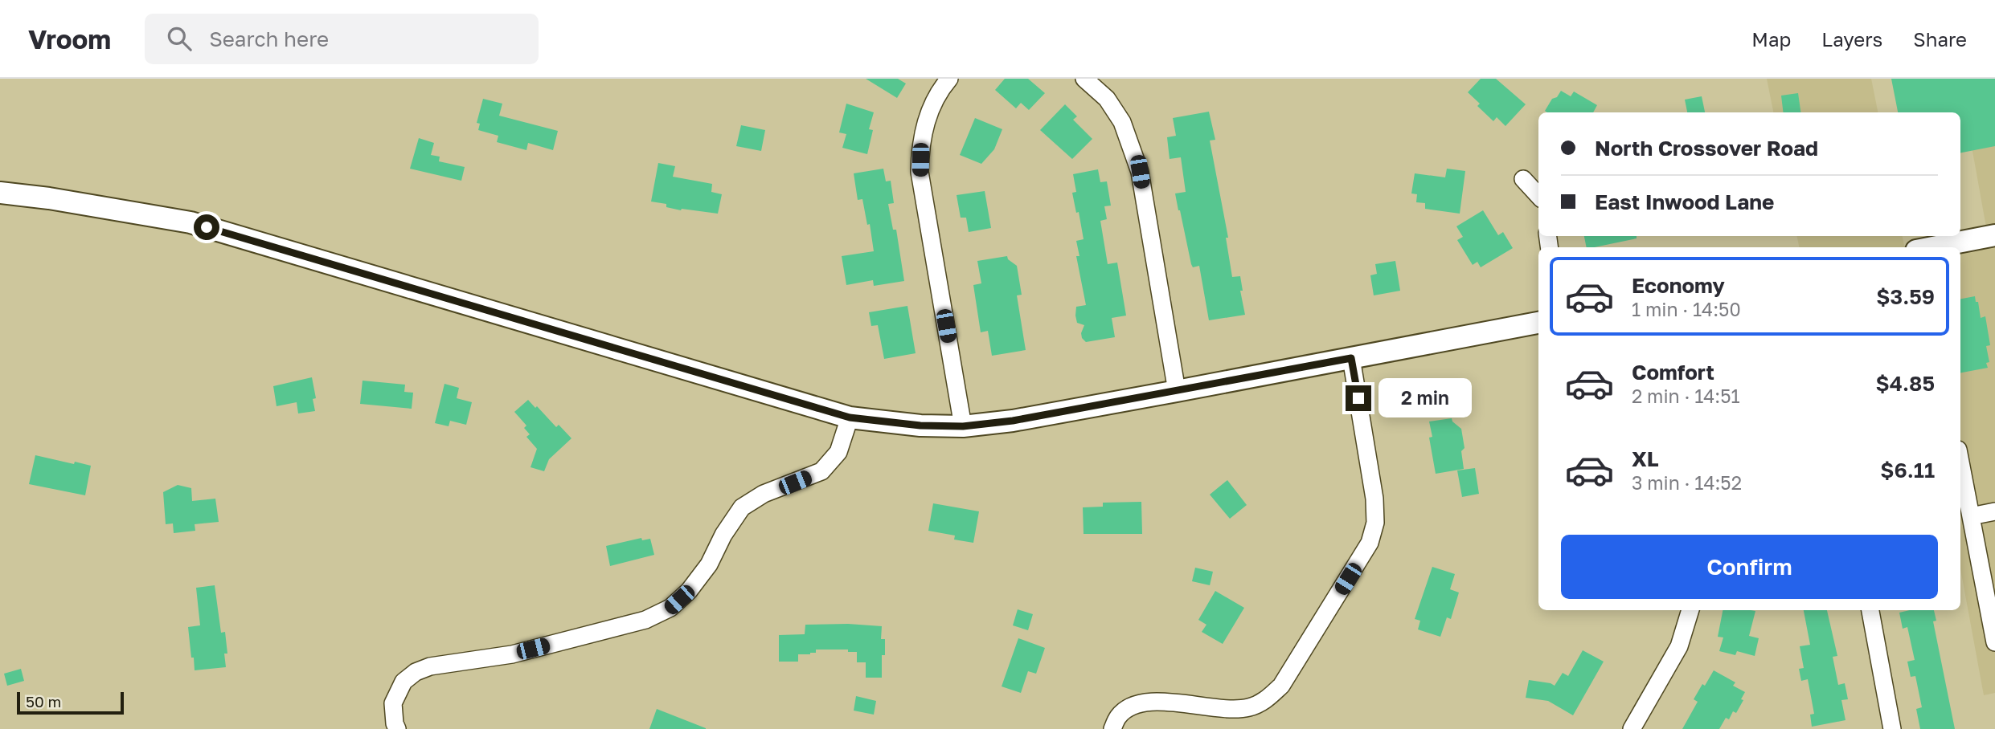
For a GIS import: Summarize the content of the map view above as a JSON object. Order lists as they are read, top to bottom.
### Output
{
  "scale_bar": "50 m",
  "page": {
    "header": "Vroom",
    "search": "Search here",
    "nav": ["Map", "Layers", "Share"],
    "banner": ["North Crossover Road", "East Inwood Lane"],
    "list": [
      {
        "name": "Economy",
        "note": "1 min · 14:50",
        "value": "$3.59"
      },
      {
        "name": "Comfort",
        "note": "2 min · 14:51",
        "value": "$4.85"
      },
      {
        "name": "XL",
        "note": "3 min · 14:52",
        "value": "$6.11"
      }
    ],
    "bubble": "2 min",
    "buttons": "Confirm",
    "scale": "50 m"
  }
}
